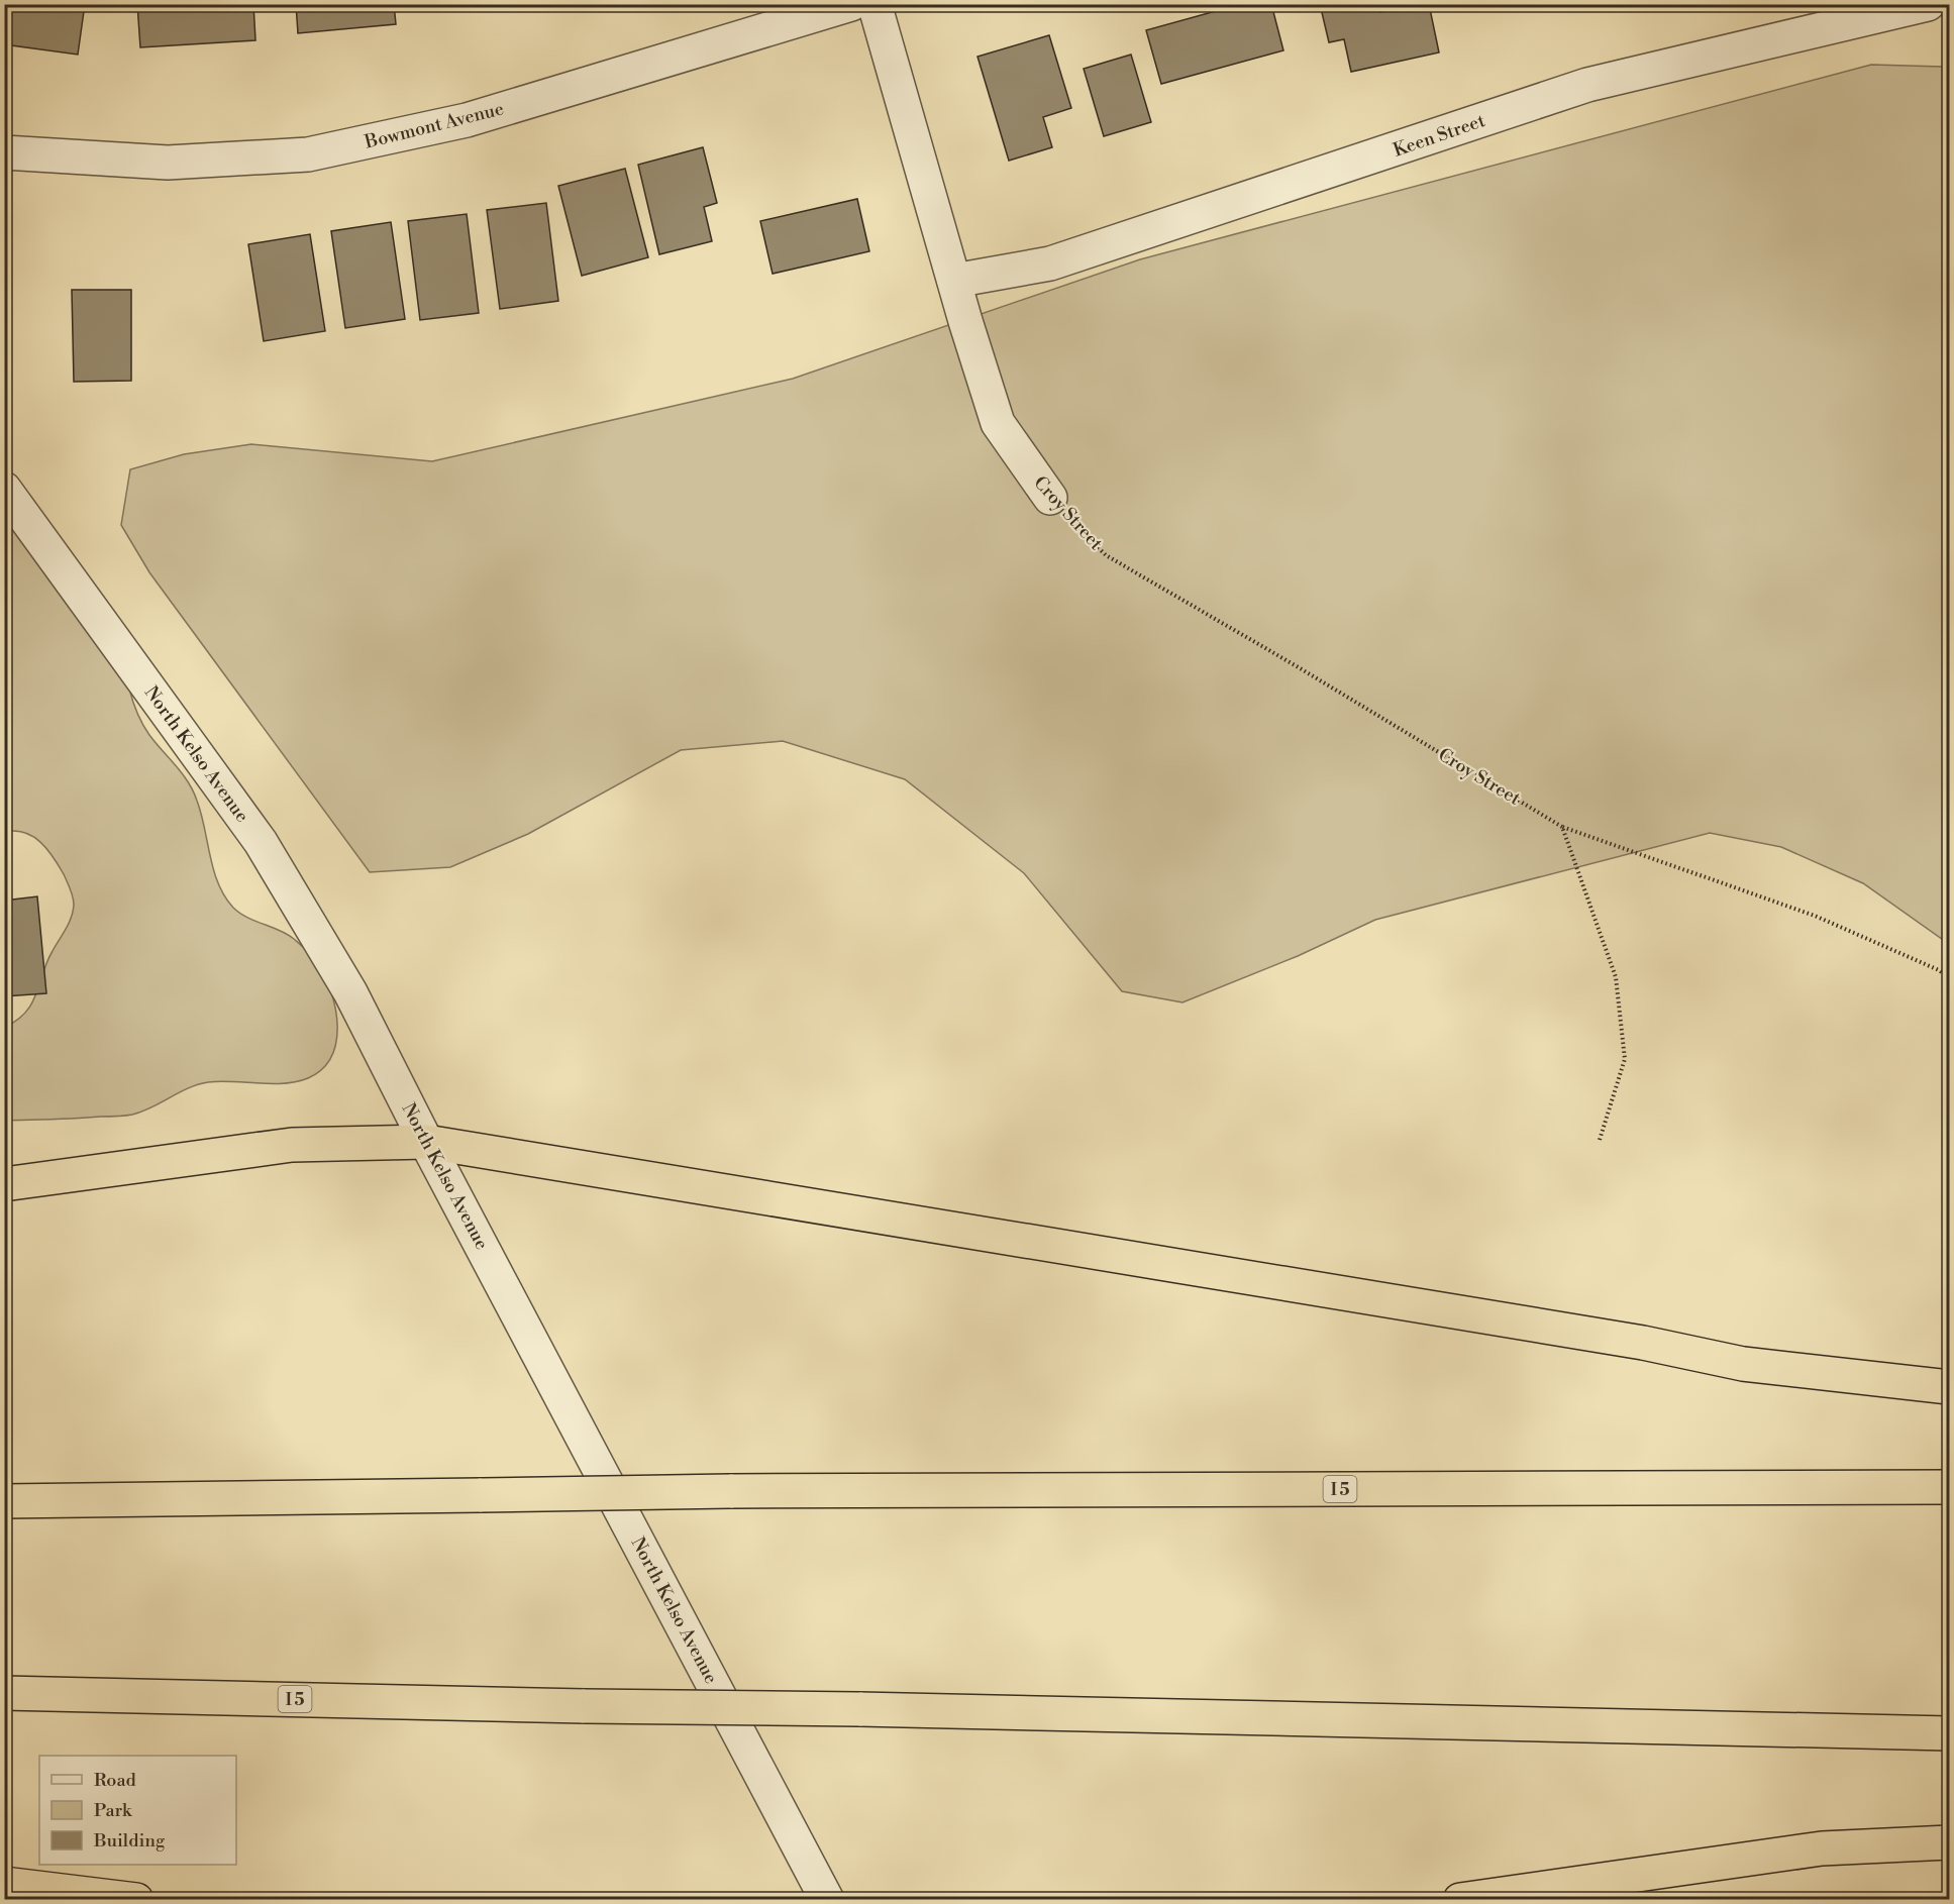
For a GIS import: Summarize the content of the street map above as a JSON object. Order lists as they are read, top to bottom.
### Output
{
  "streets": {
    "highway": ["I 5"],
    "street": [
      "Bowmont Avenue",
      "Keen Street",
      "Croy Street",
      "North Kelso Avenue"
    ]
  },
  "crossings": [
    ["Keen Street", "Croy Street"]
  ],
  "legend": ["Road", "Park", "Building"]
}
